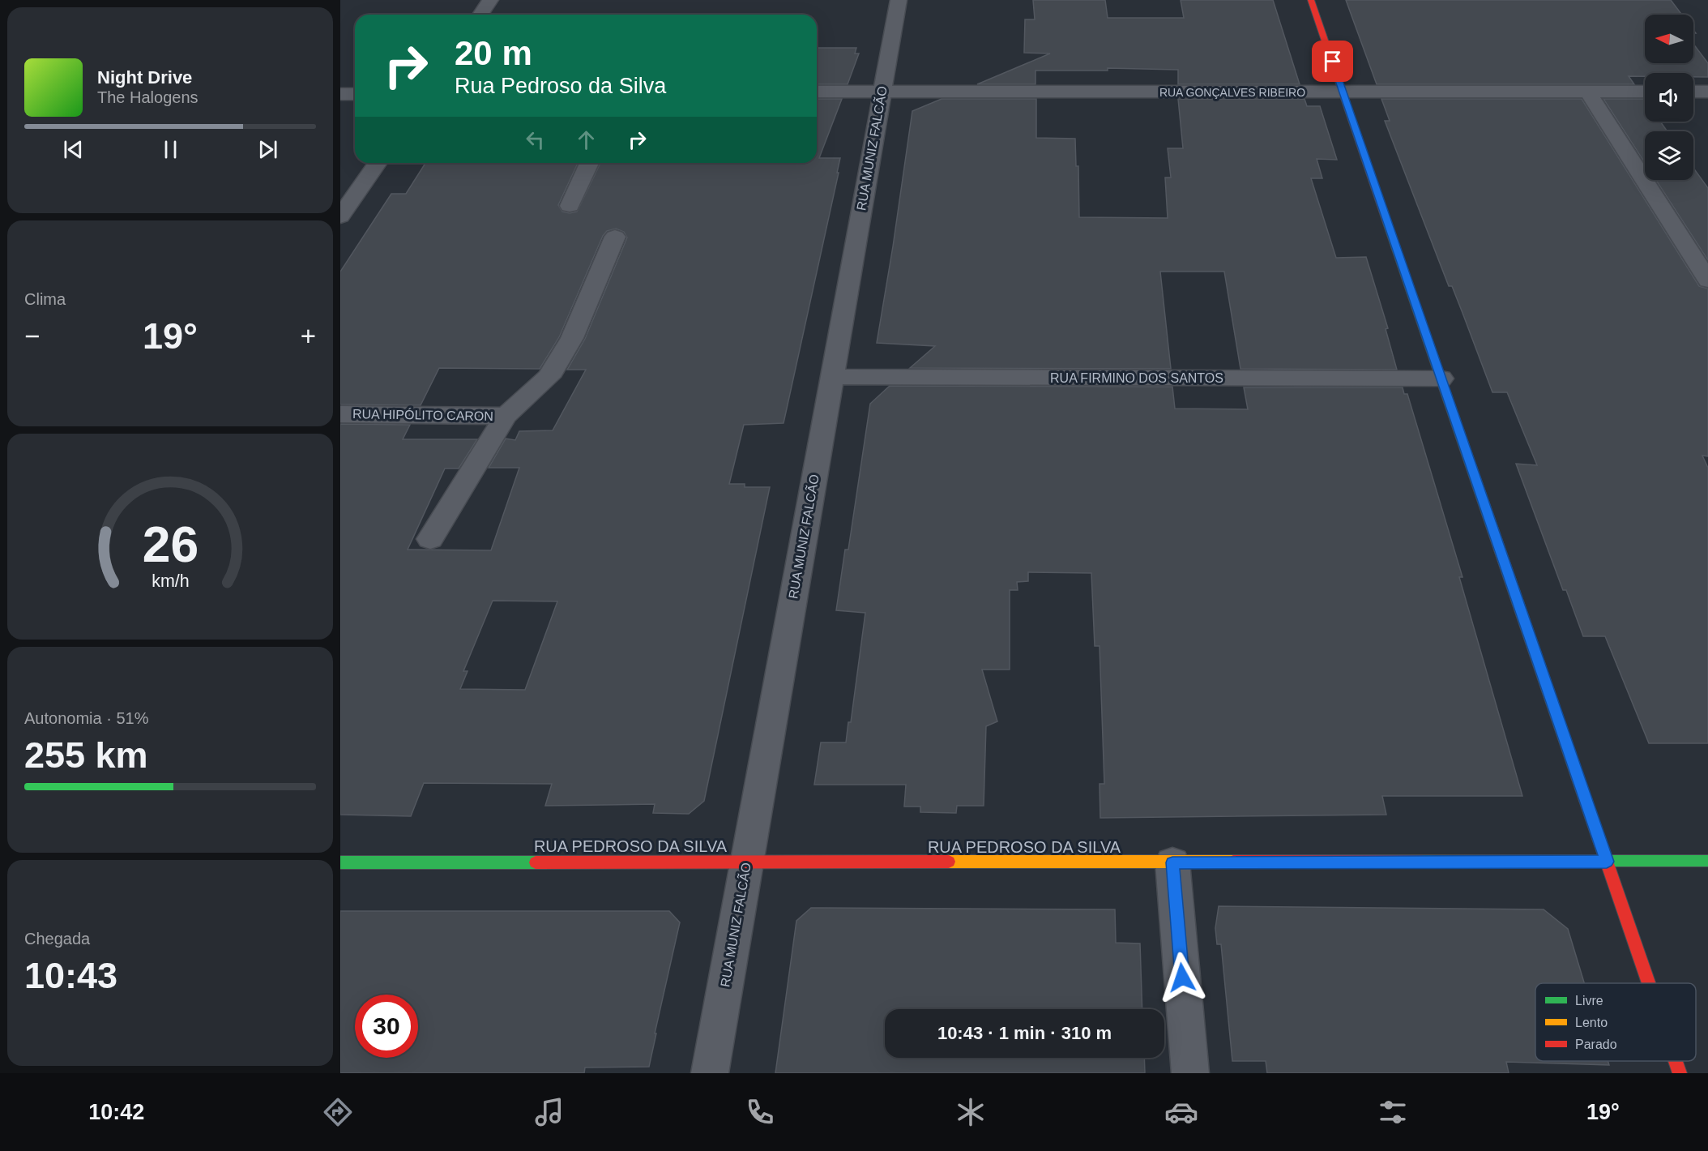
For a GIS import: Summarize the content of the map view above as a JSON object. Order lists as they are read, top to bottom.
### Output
{
  "streets": {
    "street": [
      "RUA GONÇALVES RIBEIRO",
      "RUA MUNIZ FALCÃO",
      "RUA FIRMINO DOS SANTOS",
      "RUA HIPÓLITO CARON",
      "RUA PEDROSO DA SILVA"
    ]
  },
  "crossings": [
    ["RUA GONÇALVES RIBEIRO", "RUA MUNIZ FALCÃO"],
    ["RUA MUNIZ FALCÃO", "RUA FIRMINO DOS SANTOS"],
    ["RUA MUNIZ FALCÃO", "RUA PEDROSO DA SILVA"]
  ],
  "legend": ["Livre", "Lento", "Parado"],
  "north": "left",
  "page": {
    "turn": ["20 m", "Rua Pedroso da Silva"],
    "song": ["Night Drive", "The Halogens"],
    "tile": [
      "Clima",
      ["Autonomia · 51%", "255 km"],
      ["Chegada", "10:43"]
    ],
    "heat": ["−", "19°", "+"],
    "limit": "30",
    "trip": "10:43 · 1 min · 310 m",
    "tabs": ["10:42", "19°"],
    "gauge": ["26", "km/h"]
  }
}
